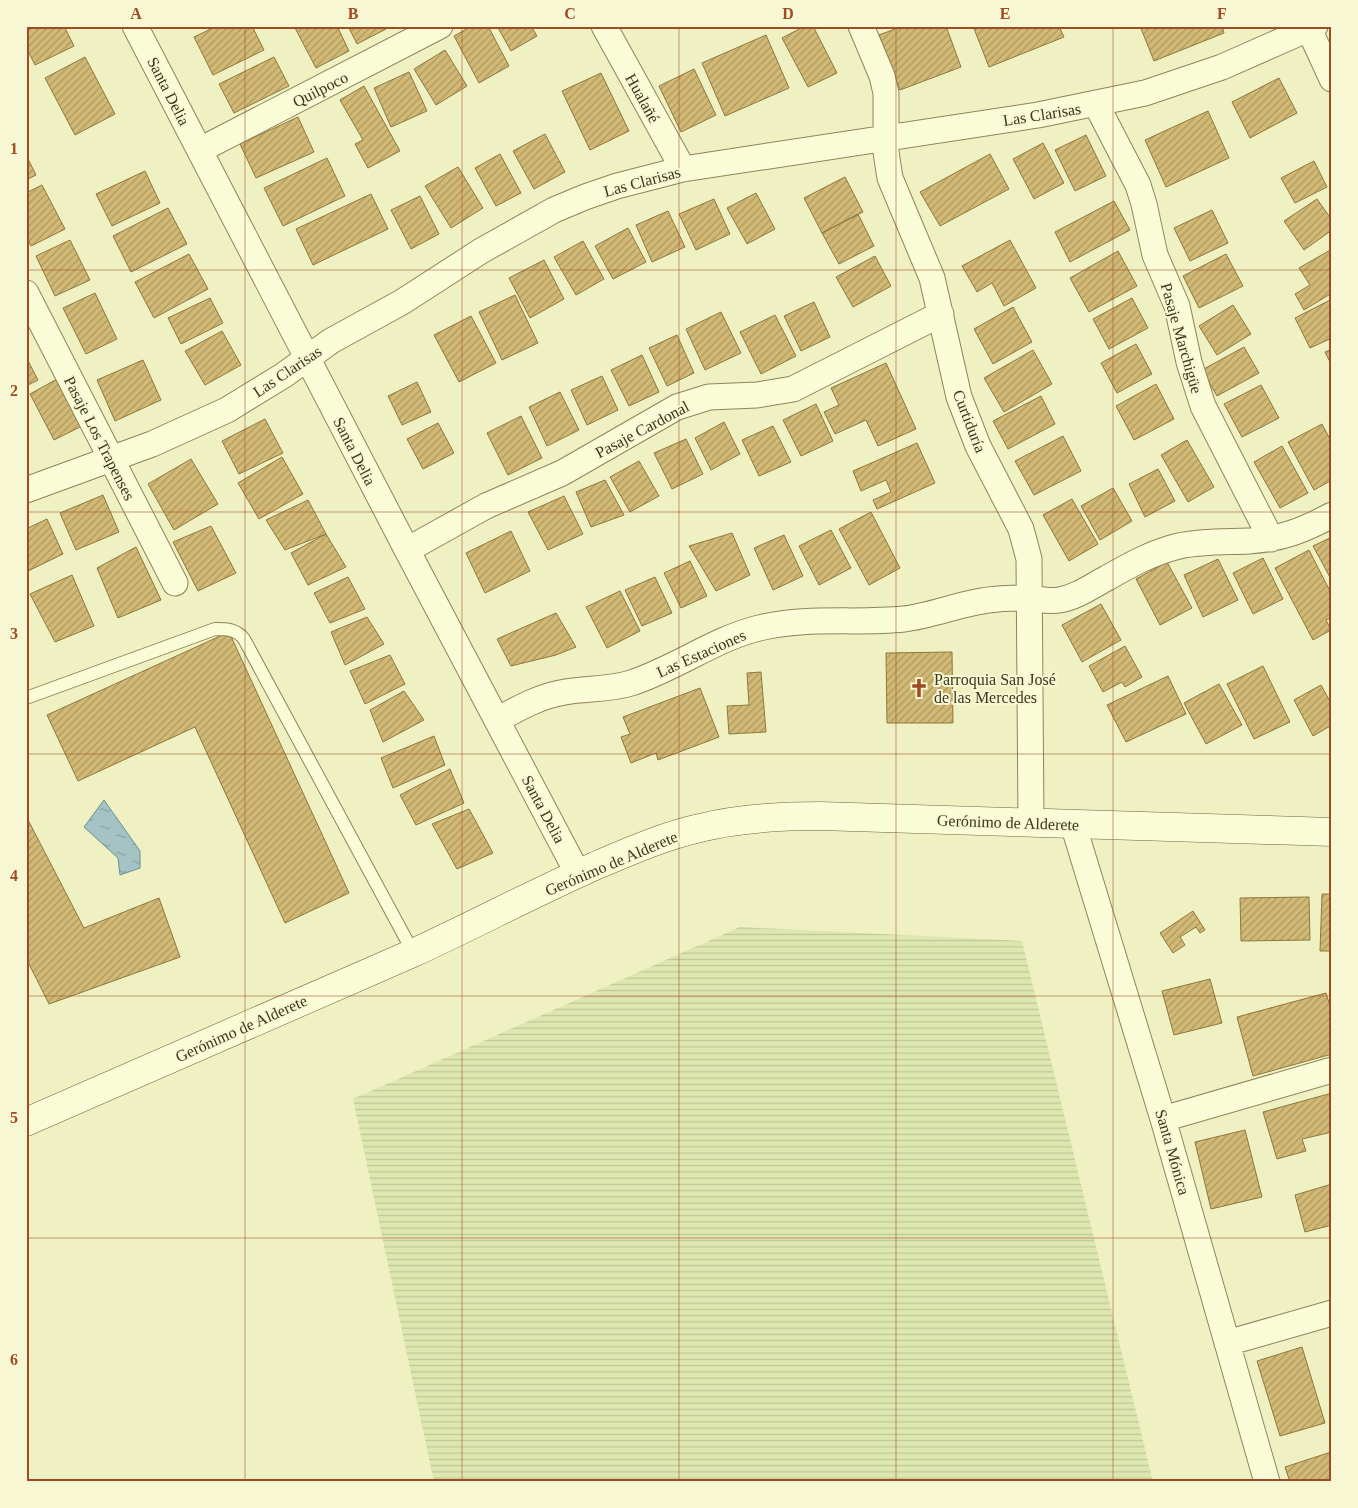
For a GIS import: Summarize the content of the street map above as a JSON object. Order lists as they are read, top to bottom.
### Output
{
  "streets": {
    "street": [
      "Quilpoco",
      "Santa Delia",
      "Hualañé",
      "Las Clarisas",
      "Pasaje Marchigüe",
      "Curtiduría",
      "Pasaje Cardonal",
      "Pasaje Los Trapenses",
      "Las Estaciones",
      "Gerónimo de Alderete",
      "Santa Mónica"
    ]
  },
  "crossings": [
    ["Quilpoco", "Santa Delia"],
    ["Santa Delia", "Las Clarisas"],
    ["Santa Delia", "Pasaje Cardonal"],
    ["Santa Delia", "Las Estaciones"],
    ["Santa Delia", "Gerónimo de Alderete"],
    ["Hualañé", "Las Clarisas"],
    ["Las Clarisas", "Pasaje Marchigüe"],
    ["Las Clarisas", "Curtiduría"],
    ["Las Clarisas", "Pasaje Los Trapenses"],
    ["Pasaje Marchigüe", "Las Estaciones"],
    ["Curtiduría", "Pasaje Cardonal"],
    ["Curtiduría", "Las Estaciones"],
    ["Curtiduría", "Gerónimo de Alderete"],
    ["Gerónimo de Alderete", "Santa Mónica"]
  ],
  "places": {
    "church": ["Parroquia San José de las Mercedes"]
  },
  "grid": {
    "columns": [
      "A",
      "B",
      "C",
      "D",
      "E",
      "F"
    ],
    "rows": [
      "1",
      "2",
      "3",
      "4",
      "5",
      "6"
    ]
  }
}
